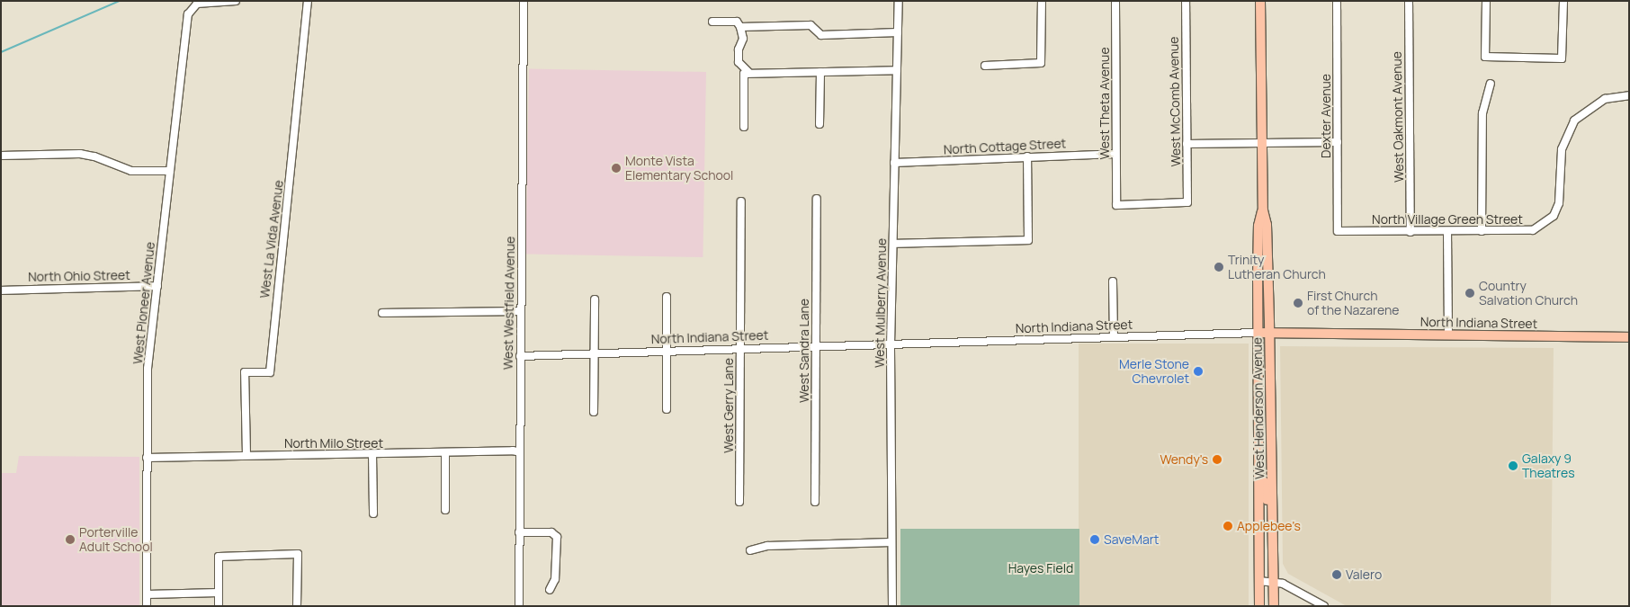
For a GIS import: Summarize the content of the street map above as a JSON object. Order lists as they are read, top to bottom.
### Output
{
  "streets": {
    "main road": ["North Indiana Street", "West Henderson Avenue"],
    "street": [
      "West McComb Avenue",
      "West Theta Avenue",
      "Dexter Avenue",
      "West Oakmont Avenue",
      "North Cottage Street",
      "North Village Green Street",
      "West La Vida Avenue",
      "North Ohio Street",
      "West Pioneer Avenue",
      "West Westfield Avenue",
      "West Mulberry Avenue",
      "West Sandra Lane",
      "West Gerry Lane",
      "North Milo Street"
    ]
  },
  "crossings": [
    ["West McComb Avenue", "West Theta Avenue"],
    ["West Theta Avenue", "North Cottage Street"],
    ["Dexter Avenue", "North Village Green Street"],
    ["West Oakmont Avenue", "North Village Green Street"],
    ["North Cottage Street", "West Mulberry Avenue"],
    ["West La Vida Avenue", "North Milo Street"],
    ["North Ohio Street", "West Pioneer Avenue"],
    ["West Pioneer Avenue", "North Milo Street"],
    ["West Westfield Avenue", "North Indiana Street"],
    ["West Westfield Avenue", "North Milo Street"],
    ["West Mulberry Avenue", "North Indiana Street"],
    ["North Indiana Street", "West Sandra Lane"],
    ["North Indiana Street", "West Gerry Lane"],
    ["North Indiana Street", "West Henderson Avenue"]
  ],
  "parks": ["Hayes Field"],
  "places": [
    "Monte Vista Elementary School",
    "Trinity Lutheran Church",
    "Country Salvation Church",
    "First Church of the Nazarene",
    "Merle Stone Chevrolet",
    "Wendy's",
    "Galaxy 9 Theatres",
    "Applebee's",
    "Porterville Adult School",
    "SaveMart",
    "Valero"
  ]
}
